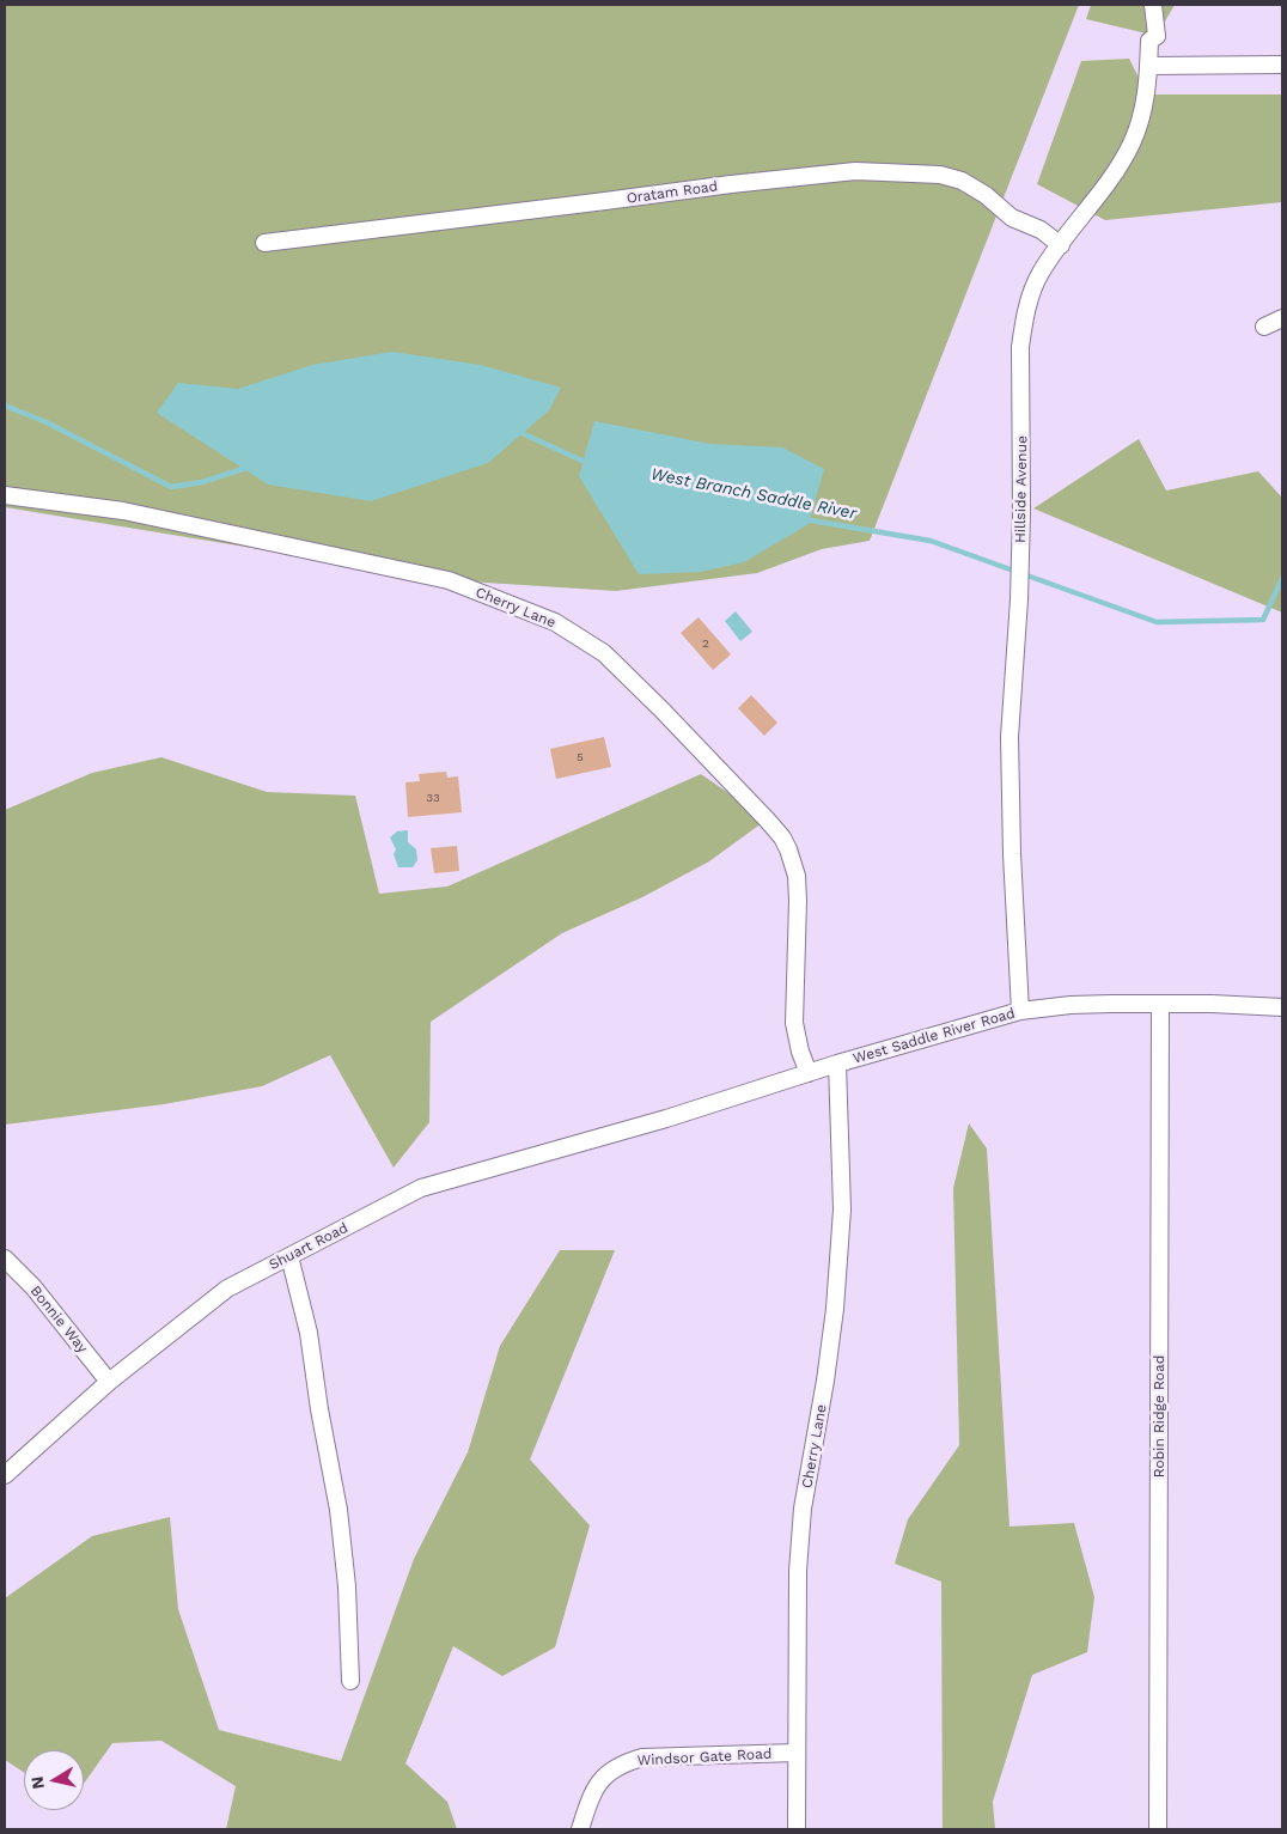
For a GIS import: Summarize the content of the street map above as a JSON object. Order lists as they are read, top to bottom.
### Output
{
  "streets": {
    "street": [
      "Oratam Road",
      "Hillside Avenue",
      "Cherry Lane",
      "West Saddle River Road",
      "Shuart Road",
      "Bonnie Way",
      "Robin Ridge Road",
      "Windsor Gate Road"
    ]
  },
  "crossings": [
    ["Oratam Road", "Hillside Avenue"],
    ["Hillside Avenue", "West Saddle River Road"],
    ["Cherry Lane", "West Saddle River Road"],
    ["Cherry Lane", "Windsor Gate Road"],
    ["West Saddle River Road", "Shuart Road"],
    ["West Saddle River Road", "Robin Ridge Road"],
    ["Shuart Road", "Bonnie Way"]
  ],
  "water": ["West Branch Saddle River"],
  "house_numbers": ["2", "5", "33"],
  "north": "left"
}
